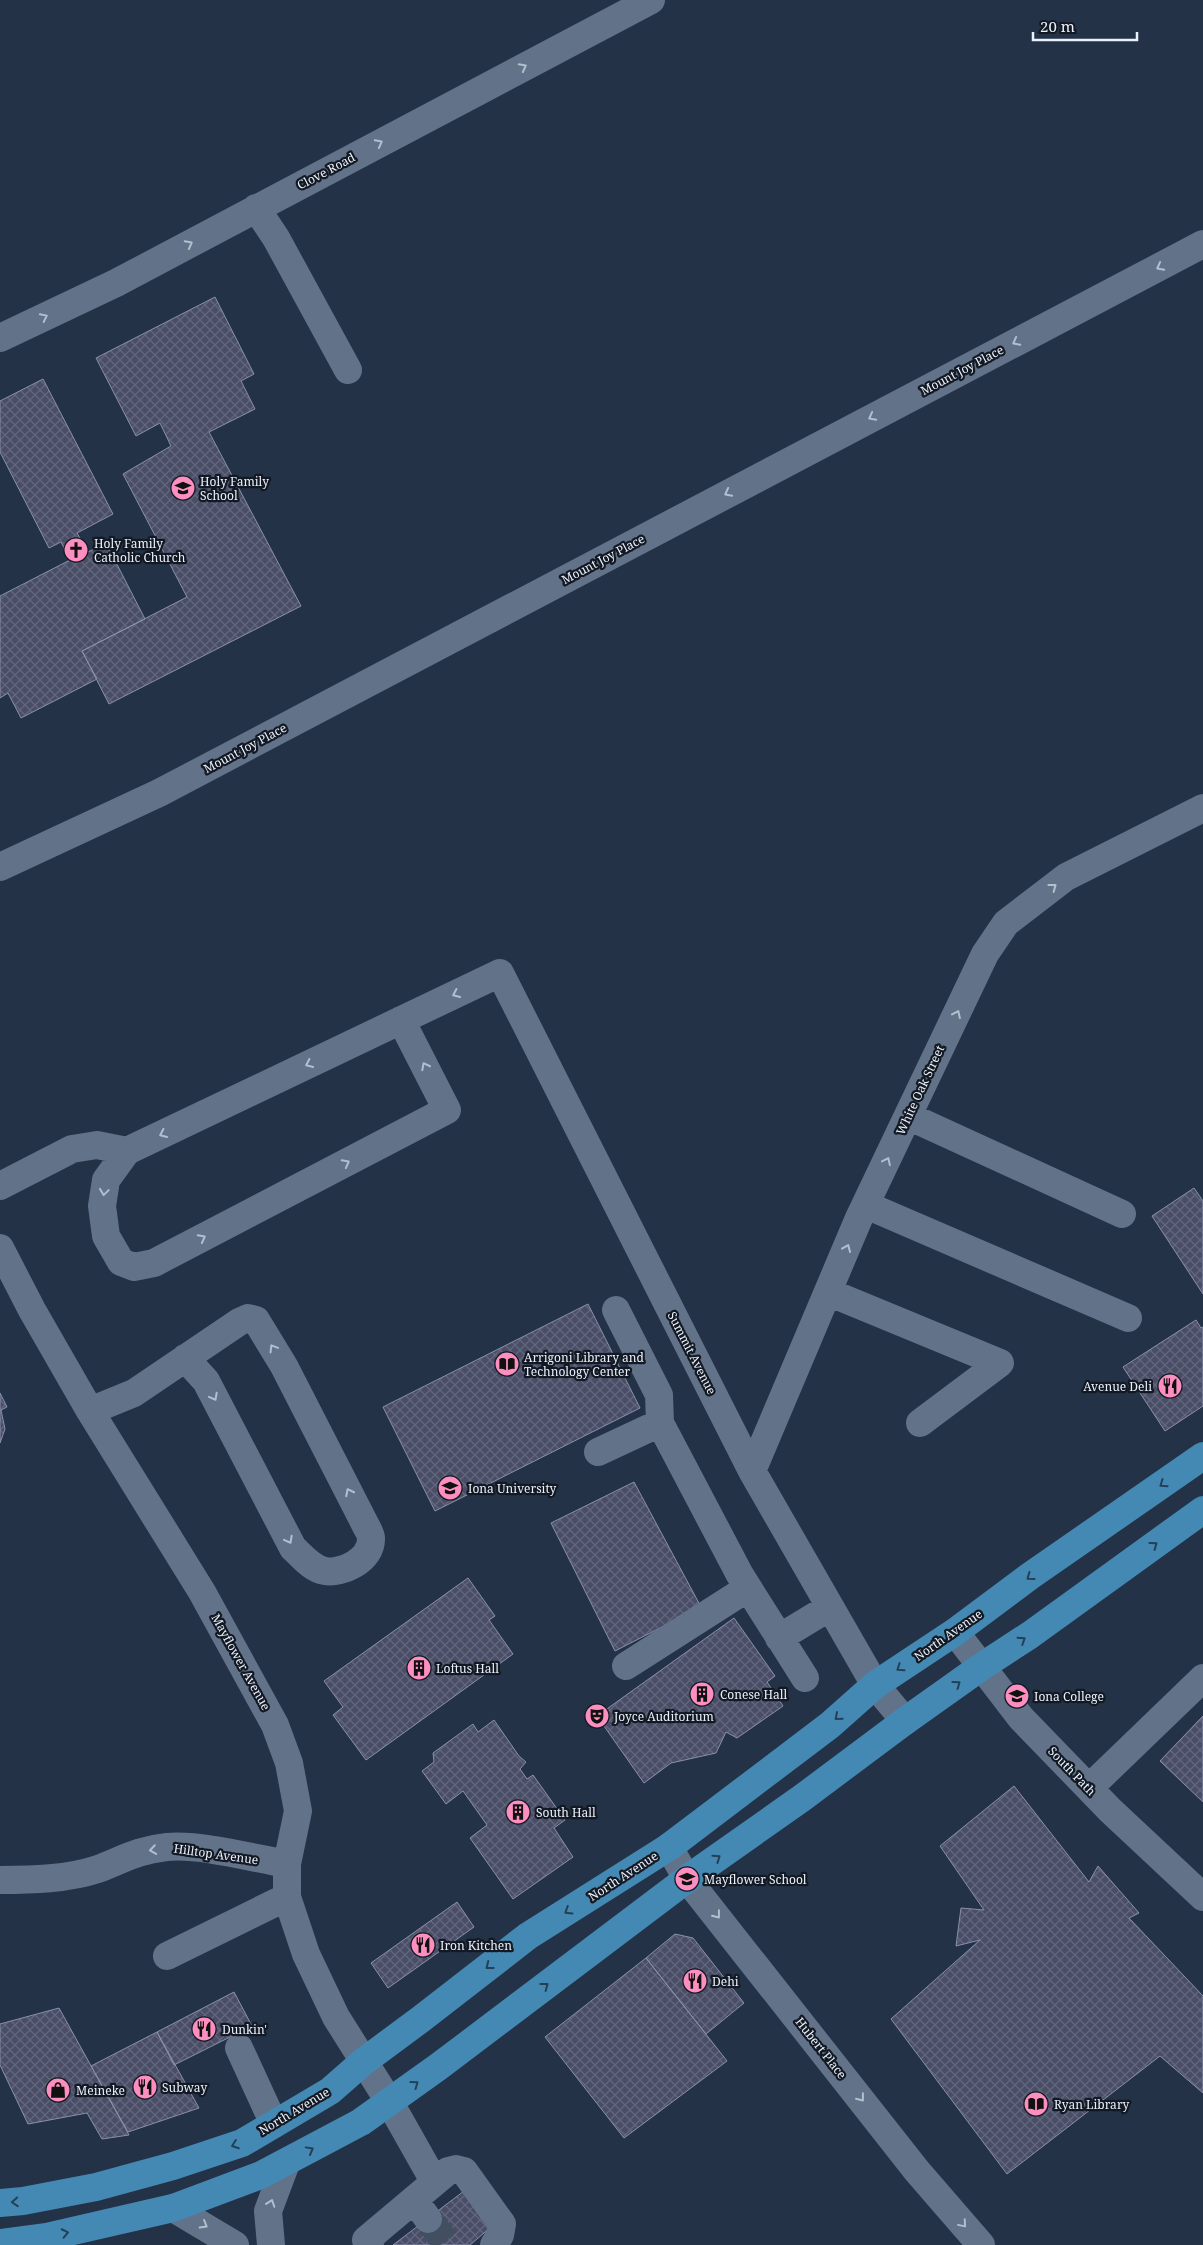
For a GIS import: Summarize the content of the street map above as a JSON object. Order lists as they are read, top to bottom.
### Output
{
  "streets": {
    "main road": ["North Avenue"],
    "street": [
      "Clove Road",
      "Mount Joy Place",
      "White Oak Street",
      "Summit Avenue",
      "Mayflower Avenue",
      "South Path",
      "Hilltop Avenue",
      "Hubert Place"
    ]
  },
  "crossings": [
    ["White Oak Street", "Summit Avenue"],
    ["Summit Avenue", "North Avenue"],
    ["North Avenue", "Mayflower Avenue"],
    ["North Avenue", "South Path"],
    ["North Avenue", "Hubert Place"],
    ["Mayflower Avenue", "Hilltop Avenue"]
  ],
  "one_way": [
    "Clove Road",
    "Mount Joy Place",
    "White Oak Street",
    "Hubert Place"
  ],
  "places": {
    "school or university": [
      "Holy Family School",
      "Iona University",
      "Iona College",
      "Mayflower School"
    ],
    "church": ["Holy Family Catholic Church"],
    "library": ["Arrigoni Library and Technology Center", "Ryan Library"],
    "restaurant": [
      "Avenue Deli",
      "Iron Kitchen",
      "Dehi",
      "Dunkin'",
      "Subway"
    ],
    "building": ["Loftus Hall", "Conese Hall", "South Hall"],
    "theatre": ["Joyce Auditorium"],
    "shop": ["Meineke"]
  },
  "scale_bar": "20 m"
}
